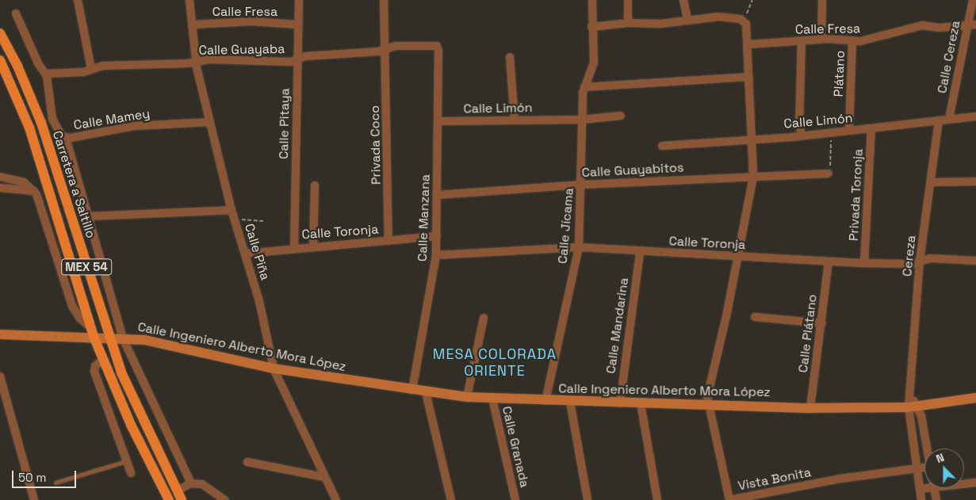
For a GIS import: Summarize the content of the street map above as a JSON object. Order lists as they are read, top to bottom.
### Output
{
  "streets": {
    "main road": ["Carretera a Saltillo", "MEX 54"],
    "street": [
      "Calle Fresa",
      "Calle Guayaba",
      "Calle Cereza",
      "Plátano",
      "Calle Limón",
      "Calle Mamey",
      "Calle Pitaya",
      "Privada Coco",
      "Calle Guayabitos",
      "Privada Toronja",
      "Calle Manzana",
      "Calle Jícama",
      "Calle Toronja",
      "Calle Piña",
      "Cereza",
      "Calle Mandarina",
      "Calle Plátano",
      "Calle Ingeniero Alberto Mora López",
      "Calle Granada",
      "Vista Bonita"
    ]
  },
  "crossings": [
    ["Calle Fresa", "Calle Cereza"],
    ["Calle Fresa", "Plátano"],
    ["Calle Fresa", "Calle Pitaya"],
    ["Calle Fresa", "Calle Piña"],
    ["Calle Guayaba", "Calle Pitaya"],
    ["Calle Guayaba", "Privada Coco"],
    ["Calle Guayaba", "Calle Manzana"],
    ["Calle Guayaba", "Calle Piña"],
    ["Calle Cereza", "Calle Limón"],
    ["Plátano", "Calle Limón"],
    ["Calle Limón", "Privada Toronja"],
    ["Calle Limón", "Calle Manzana"],
    ["Calle Limón", "Calle Jícama"],
    ["Calle Limón", "Cereza"],
    ["Calle Mamey", "Calle Piña"],
    ["Calle Pitaya", "Calle Toronja"],
    ["Privada Coco", "Calle Toronja"],
    ["Calle Guayabitos", "Calle Manzana"],
    ["Calle Guayabitos", "Calle Jícama"],
    ["Carretera a Saltillo", "Calle Ingeniero Alberto Mora López"],
    ["Privada Toronja", "Calle Toronja"],
    ["Calle Manzana", "Calle Toronja"],
    ["Calle Manzana", "Calle Ingeniero Alberto Mora López"],
    ["Calle Jícama", "Calle Toronja"],
    ["Calle Jícama", "Calle Ingeniero Alberto Mora López"],
    ["Calle Toronja", "Calle Piña"],
    ["Calle Toronja", "Cereza"],
    ["Calle Toronja", "Calle Mandarina"],
    ["Calle Toronja", "Calle Plátano"],
    ["Calle Piña", "Calle Ingeniero Alberto Mora López"],
    ["Cereza", "Calle Ingeniero Alberto Mora López"],
    ["Calle Mandarina", "Calle Ingeniero Alberto Mora López"],
    ["Calle Plátano", "Calle Ingeniero Alberto Mora López"],
    ["Calle Ingeniero Alberto Mora López", "Calle Granada"]
  ],
  "districts": ["MESA COLORADA ORIENTE"],
  "scale_bar": "50 m",
  "north": "top"
}
